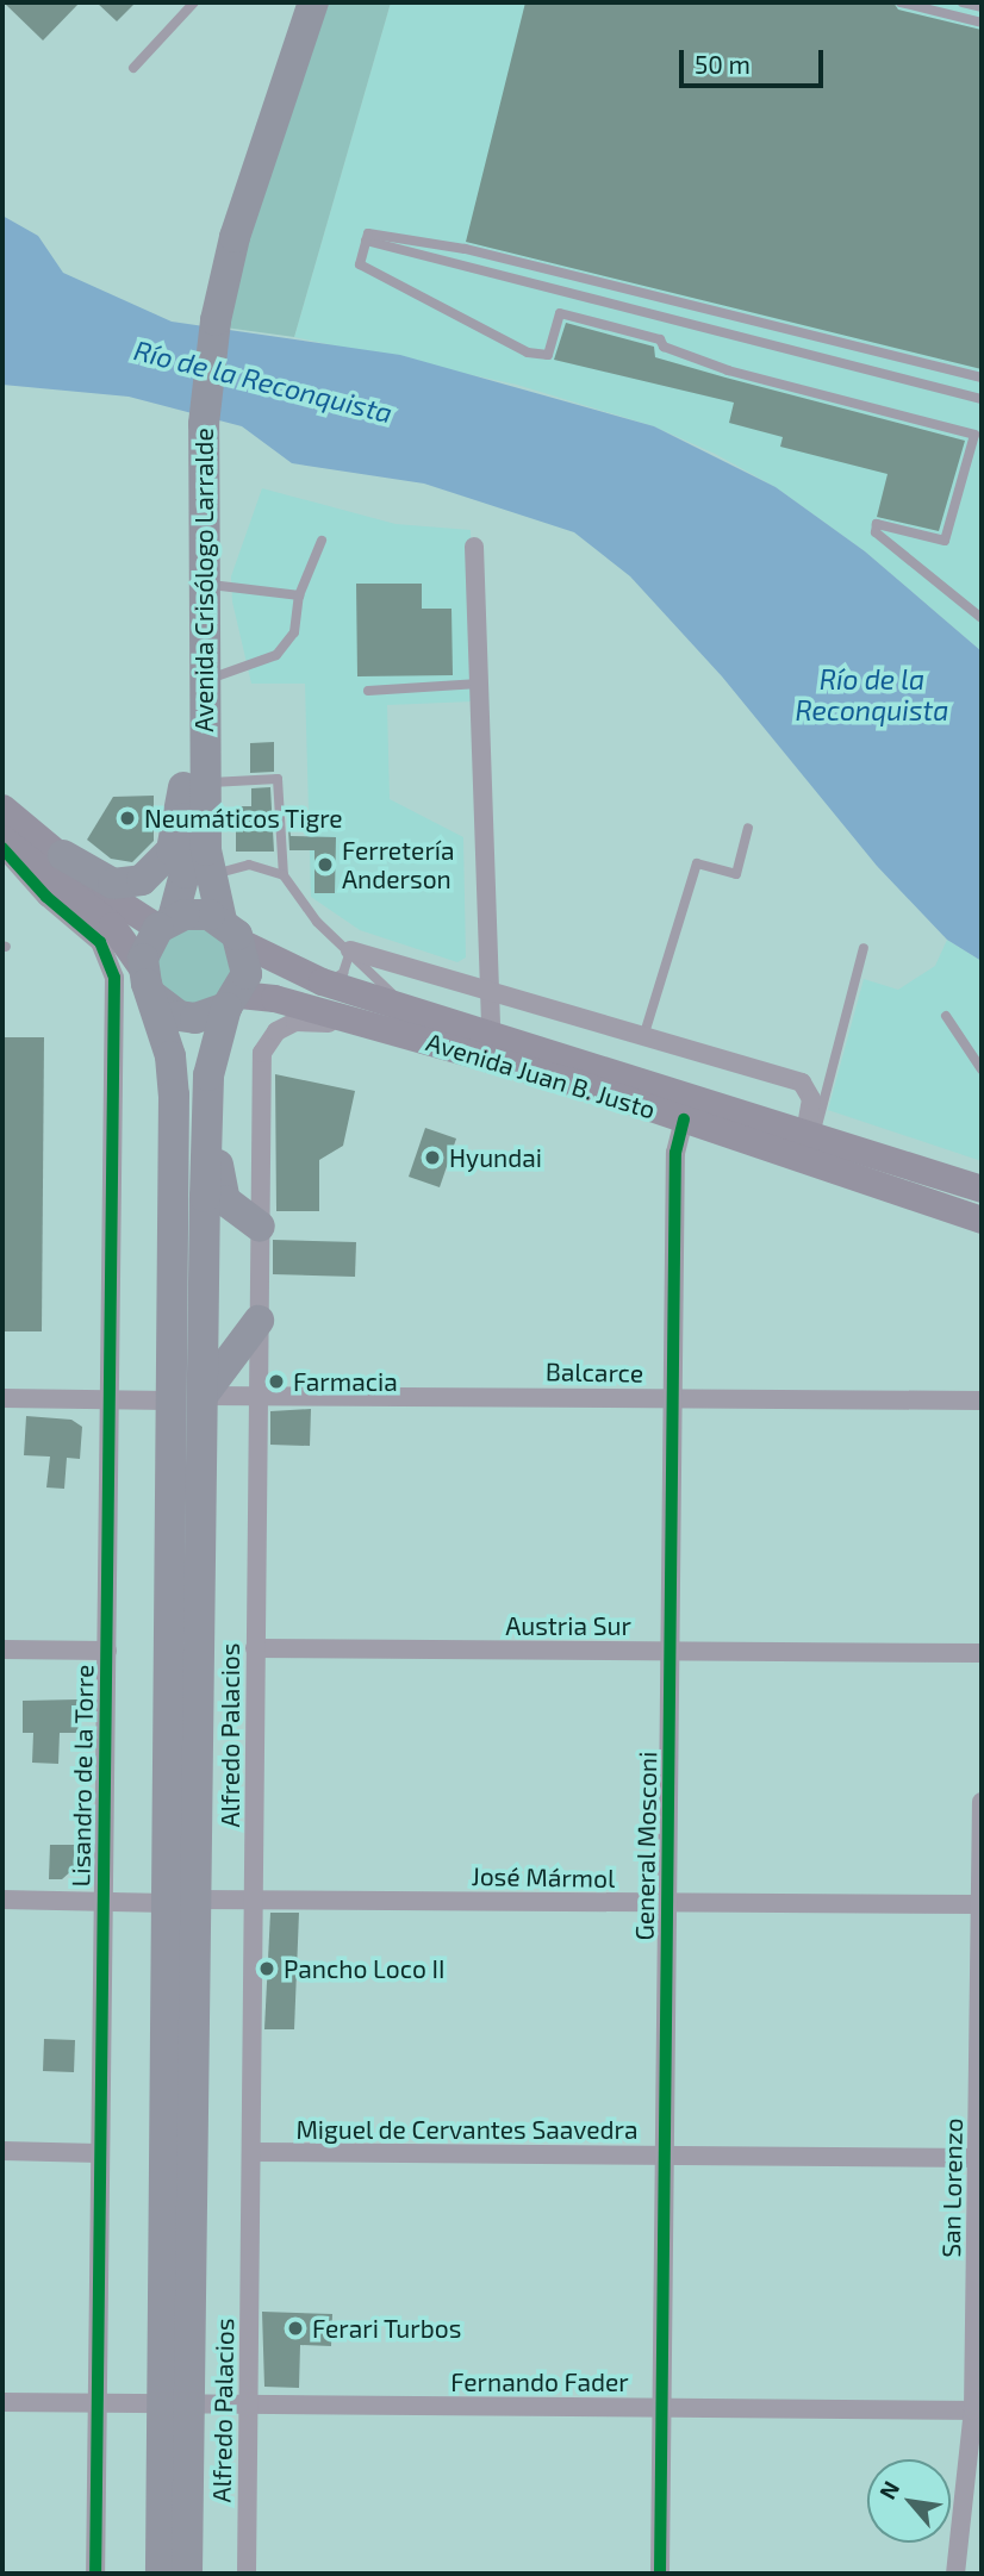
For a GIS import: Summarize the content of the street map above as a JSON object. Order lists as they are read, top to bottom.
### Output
{
  "streets": {
    "main road": ["Avenida Crisólogo Larralde", "Avenida Juan B. Justo"],
    "street": [
      "Balcarce",
      "Austria Sur",
      "Alfredo Palacios",
      "Lisandro de la Torre",
      "General Mosconi",
      "José Mármol",
      "Miguel de Cervantes Saavedra",
      "San Lorenzo",
      "Fernando Fader"
    ]
  },
  "crossings": [
    ["Avenida Crisólogo Larralde", "Avenida Juan B. Justo"],
    ["Avenida Crisólogo Larralde", "Lisandro de la Torre"],
    ["Avenida Juan B. Justo", "Alfredo Palacios"],
    ["Avenida Juan B. Justo", "Lisandro de la Torre"],
    ["Avenida Juan B. Justo", "General Mosconi"],
    ["Balcarce", "Alfredo Palacios"],
    ["Balcarce", "General Mosconi"],
    ["Austria Sur", "Alfredo Palacios"],
    ["Austria Sur", "General Mosconi"],
    ["Alfredo Palacios", "José Mármol"],
    ["Alfredo Palacios", "Miguel de Cervantes Saavedra"],
    ["Alfredo Palacios", "Fernando Fader"],
    ["Lisandro de la Torre", "José Mármol"],
    ["Lisandro de la Torre", "Fernando Fader"],
    ["General Mosconi", "José Mármol"],
    ["General Mosconi", "Miguel de Cervantes Saavedra"],
    ["General Mosconi", "Fernando Fader"],
    ["José Mármol", "San Lorenzo"],
    ["Miguel de Cervantes Saavedra", "San Lorenzo"],
    ["San Lorenzo", "Fernando Fader"]
  ],
  "water": ["Río de la Reconquista"],
  "places": [
    "Neumáticos Tigre",
    "Ferretería Anderson",
    "Hyundai",
    "Farmacia",
    "Pancho Loco II",
    "Ferari Turbos"
  ],
  "scale_bar": "50 m",
  "north": "top left"
}
